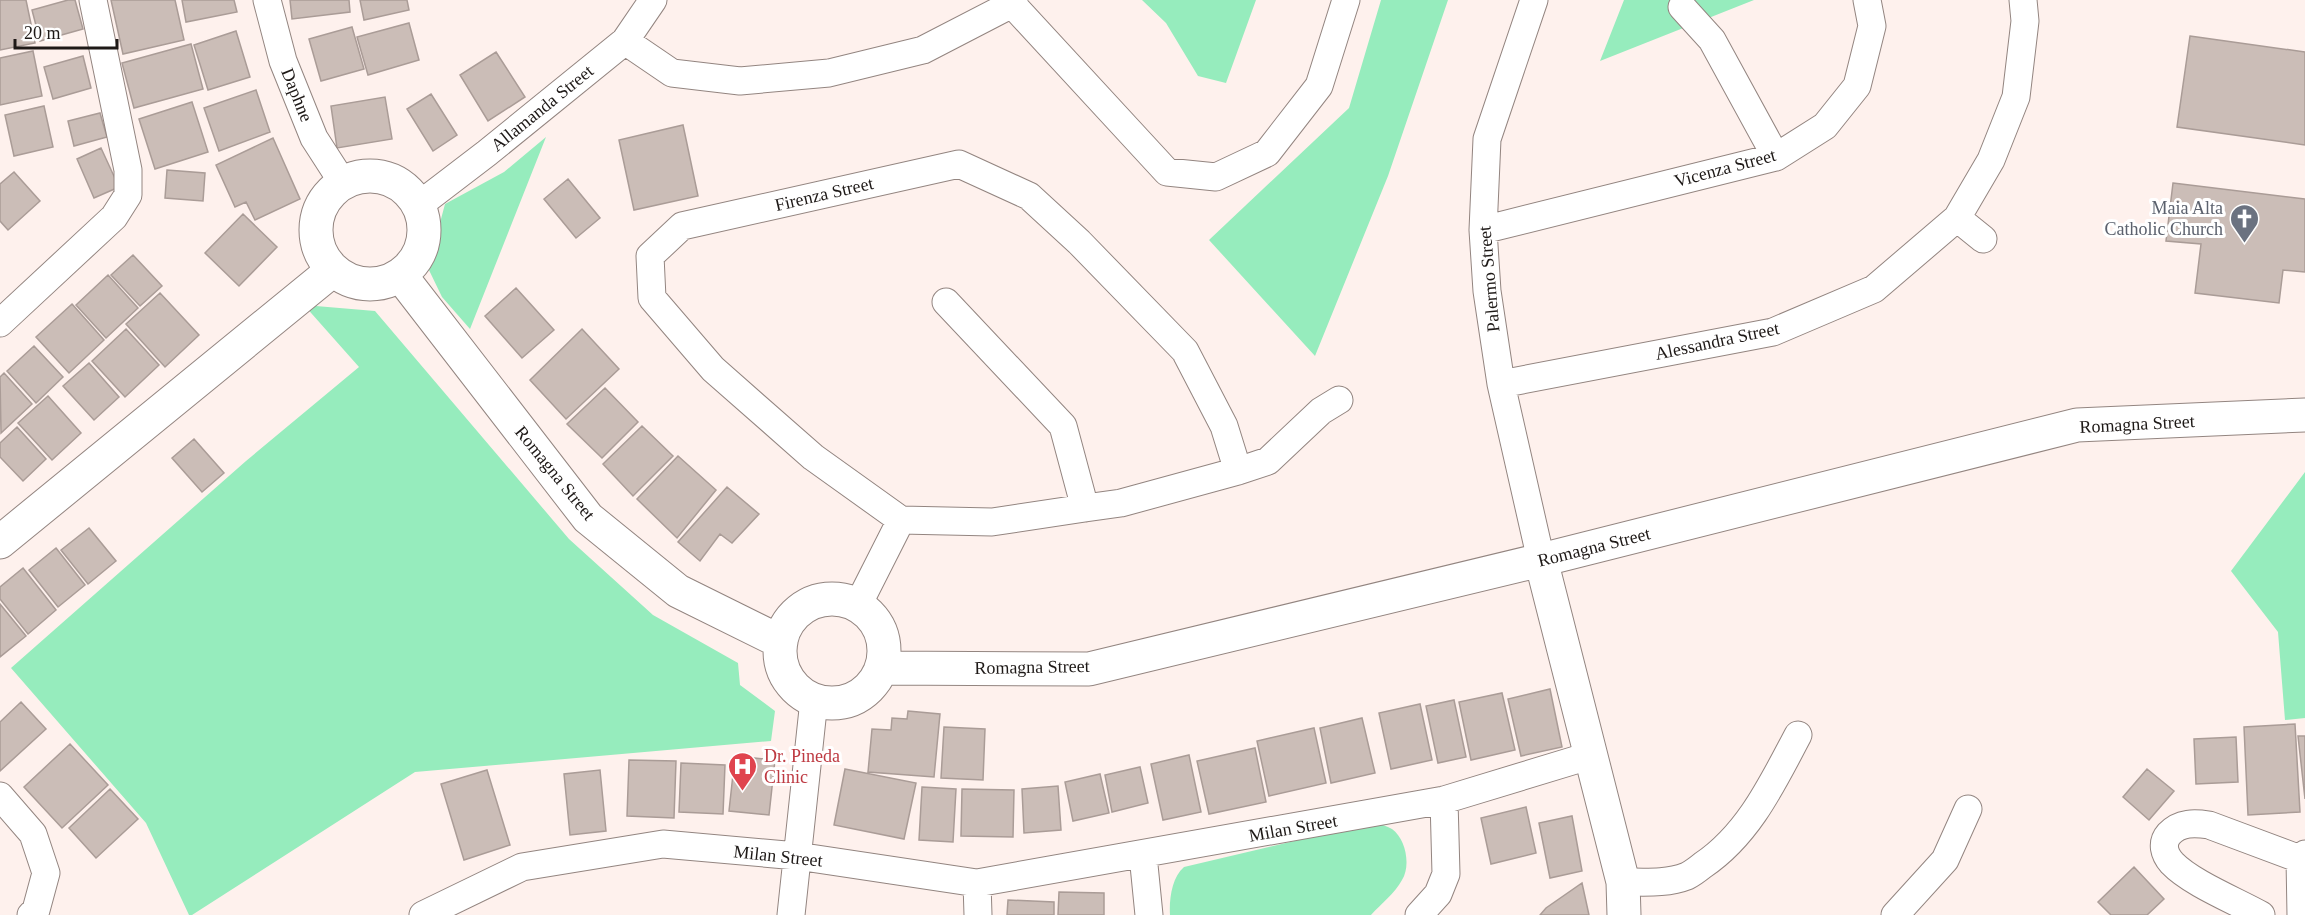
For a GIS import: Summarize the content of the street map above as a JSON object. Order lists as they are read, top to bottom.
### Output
{
  "streets": {
    "street": [
      "Daphne",
      "Allamanda Street",
      "Vicenza Street",
      "Firenza Street",
      "Palermo Street",
      "Alessandra Street",
      "Romagna Street",
      "Milan Street"
    ]
  },
  "crossings": [
    ["Daphne", "Allamanda Street"],
    ["Daphne", "Romagna Street"],
    ["Allamanda Street", "Romagna Street"],
    ["Vicenza Street", "Palermo Street"],
    ["Palermo Street", "Alessandra Street"],
    ["Palermo Street", "Romagna Street"]
  ],
  "places": {
    "church": ["Maia Alta Catholic Church"],
    "hospital": ["Dr. Pineda Clinic"]
  },
  "scale_bar": "20 m"
}
